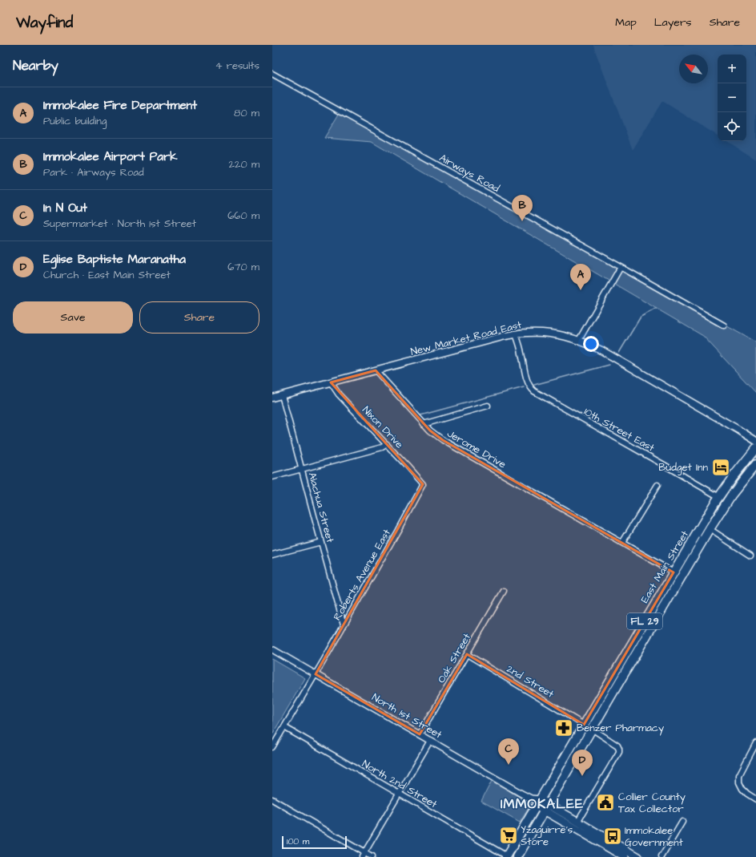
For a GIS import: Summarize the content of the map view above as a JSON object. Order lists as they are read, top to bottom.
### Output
{
  "streets": {
    "highway": ["East Main Street", "FL 29"],
    "main road": ["New Market Road East"],
    "street": [
      "Airways Road",
      "Nixon Drive",
      "10th Street East",
      "Jerome Drive",
      "Alachua Street",
      "Roberts Avenue East",
      "Oak Street",
      "2nd Street",
      "North 1st Street",
      "North 2nd Street"
    ]
  },
  "crossings": [
    ["New Market Road East", "Nixon Drive"],
    ["New Market Road East", "10th Street East"],
    ["New Market Road East", "Jerome Drive"],
    ["New Market Road East", "Alachua Street"],
    ["Nixon Drive", "Roberts Avenue East"],
    ["10th Street East", "East Main Street"],
    ["Jerome Drive", "East Main Street"],
    ["Alachua Street", "Roberts Avenue East"],
    ["East Main Street", "FL 29"],
    ["East Main Street", "2nd Street"],
    ["East Main Street", "North 1st Street"],
    ["Roberts Avenue East", "North 1st Street"],
    ["Roberts Avenue East", "North 2nd Street"],
    ["FL 29", "North 1st Street"],
    ["FL 29", "North 2nd Street"],
    ["Oak Street", "2nd Street"],
    ["Oak Street", "North 1st Street"]
  ],
  "districts": ["IMMOKALEE"],
  "places": {
    "hotel": ["Budget Inn"],
    "pharmacy": ["Benzer Pharmacy"],
    "public building": ["Collier County Tax Collector"],
    "supermarket": ["Yzaguirre's Store"],
    "bus stop": ["Immokalee Government"]
  },
  "scale_bar": "100 m",
  "north": "top left",
  "page": {
    "header": "Wayfind",
    "nav": ["Map", "Layers", "Share"],
    "heading": ["Nearby", "4 results"],
    "map_buttons": ["+", "−"],
    "list": [
      {
        "mark": "A",
        "name": "Immokalee Fire Department",
        "note": "Public building",
        "value": "80 m"
      },
      {
        "mark": "B",
        "name": "Immokalee Airport Park",
        "note": "Park · Airways Road",
        "value": "220 m"
      },
      {
        "mark": "C",
        "name": "In N Out",
        "note": "Supermarket · North 1st Street",
        "value": "660 m"
      },
      {
        "mark": "D",
        "name": "Eglise Baptiste Maranatha",
        "note": "Church · East Main Street",
        "value": "670 m"
      }
    ],
    "pins": [
      "B",
      "A",
      "C",
      "D"
    ],
    "buttons": ["Save", "Share"],
    "scale": "100 m"
  }
}
